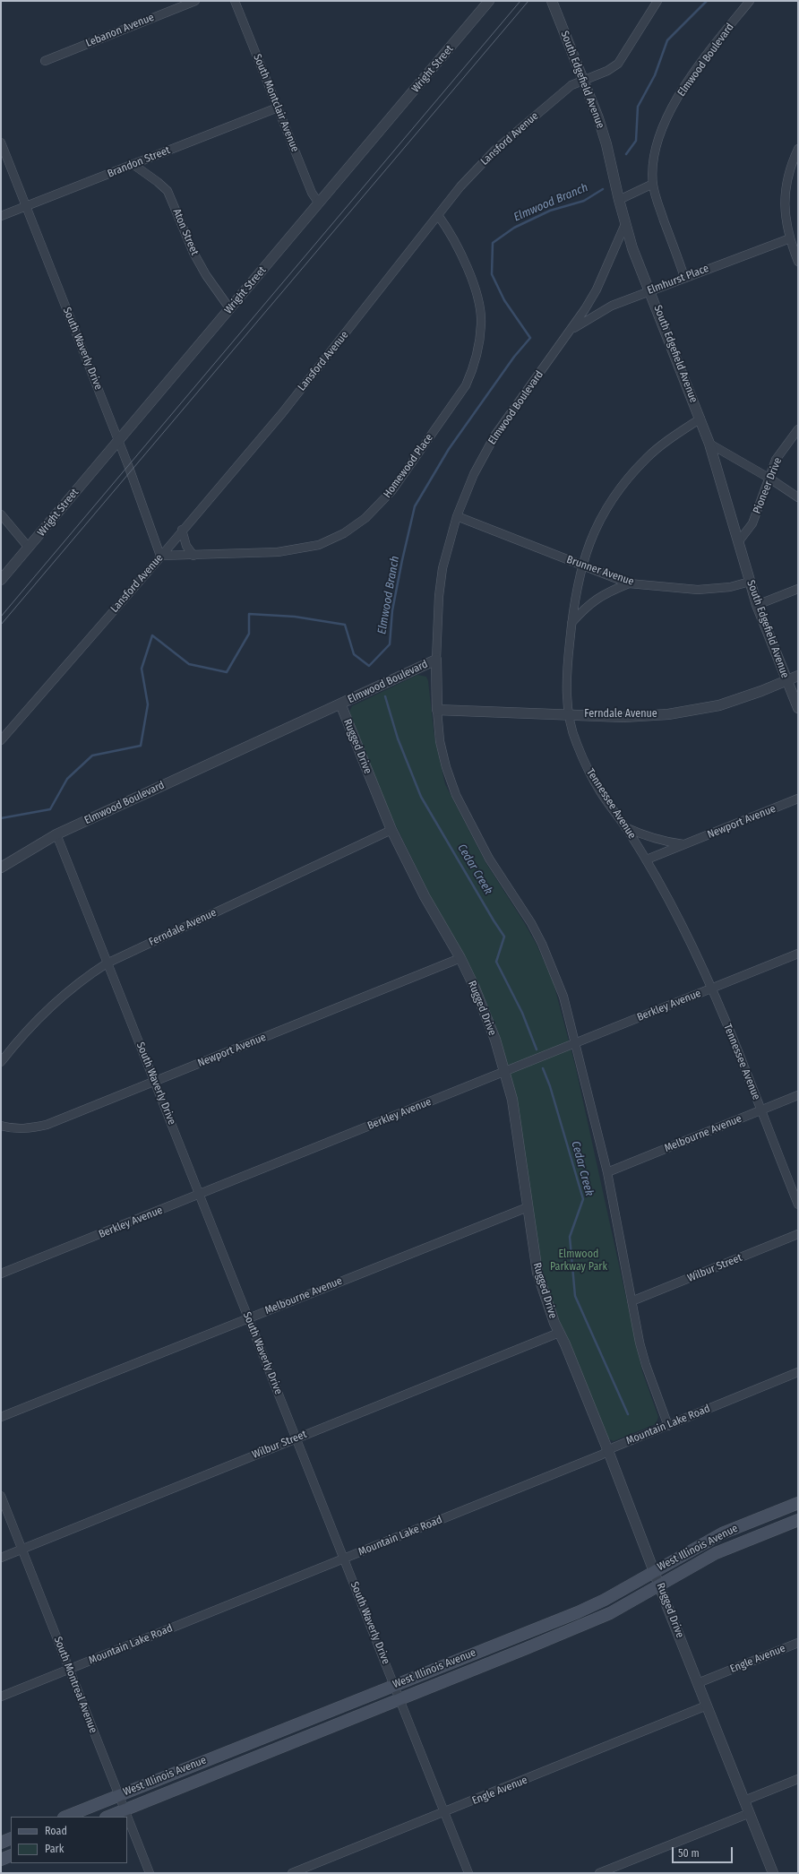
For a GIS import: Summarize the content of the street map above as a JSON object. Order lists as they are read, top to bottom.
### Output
{
  "streets": {
    "main road": ["West Illinois Avenue"],
    "street": [
      "Lebanon Avenue",
      "Elmwood Boulevard",
      "Wright Street",
      "South Edgefield Avenue",
      "South Montclair Avenue",
      "Lansford Avenue",
      "Brandon Street",
      "Aton Street",
      "Elmhurst Place",
      "South Waverly Drive",
      "Homewood Place",
      "Pioneer Drive",
      "Brunner Avenue",
      "Ferndale Avenue",
      "Rugged Drive",
      "Tennessee Avenue",
      "Newport Avenue",
      "Berkley Avenue",
      "Melbourne Avenue",
      "Wilbur Street",
      "Mountain Lake Road",
      "Engle Avenue",
      "South Montreal Avenue"
    ]
  },
  "crossings": [
    ["Elmwood Boulevard", "South Edgefield Avenue"],
    ["Elmwood Boulevard", "Elmhurst Place"],
    ["Elmwood Boulevard", "South Waverly Drive"],
    ["Elmwood Boulevard", "Brunner Avenue"],
    ["Elmwood Boulevard", "Rugged Drive"],
    ["Wright Street", "South Montclair Avenue"],
    ["Wright Street", "Aton Street"],
    ["Wright Street", "South Waverly Drive"],
    ["South Edgefield Avenue", "Lansford Avenue"],
    ["South Edgefield Avenue", "Elmhurst Place"],
    ["South Edgefield Avenue", "Pioneer Drive"],
    ["South Edgefield Avenue", "Brunner Avenue"],
    ["South Edgefield Avenue", "Ferndale Avenue"],
    ["South Edgefield Avenue", "Tennessee Avenue"],
    ["South Montclair Avenue", "Brandon Street"],
    ["Lansford Avenue", "South Waverly Drive"],
    ["Lansford Avenue", "Homewood Place"],
    ["Brandon Street", "Aton Street"],
    ["Brandon Street", "South Waverly Drive"],
    ["South Waverly Drive", "Homewood Place"],
    ["South Waverly Drive", "Ferndale Avenue"],
    ["South Waverly Drive", "Newport Avenue"],
    ["South Waverly Drive", "Berkley Avenue"],
    ["South Waverly Drive", "Melbourne Avenue"],
    ["South Waverly Drive", "Wilbur Street"],
    ["South Waverly Drive", "Mountain Lake Road"],
    ["South Waverly Drive", "West Illinois Avenue"],
    ["South Waverly Drive", "Engle Avenue"],
    ["Brunner Avenue", "Tennessee Avenue"],
    ["Ferndale Avenue", "Rugged Drive"],
    ["Ferndale Avenue", "Tennessee Avenue"],
    ["Rugged Drive", "Newport Avenue"],
    ["Rugged Drive", "Berkley Avenue"],
    ["Rugged Drive", "Melbourne Avenue"],
    ["Rugged Drive", "Wilbur Street"],
    ["Rugged Drive", "Mountain Lake Road"],
    ["Rugged Drive", "West Illinois Avenue"],
    ["Rugged Drive", "Engle Avenue"],
    ["Tennessee Avenue", "Newport Avenue"],
    ["Tennessee Avenue", "Berkley Avenue"],
    ["Tennessee Avenue", "Melbourne Avenue"],
    ["Wilbur Street", "South Montreal Avenue"],
    ["Mountain Lake Road", "South Montreal Avenue"],
    ["West Illinois Avenue", "South Montreal Avenue"]
  ],
  "water": ["Elmwood Branch", "Cedar Creek"],
  "parks": ["Elmwood Parkway Park"],
  "legend": ["Road", "Park"],
  "scale_bar": "50 m"
}
